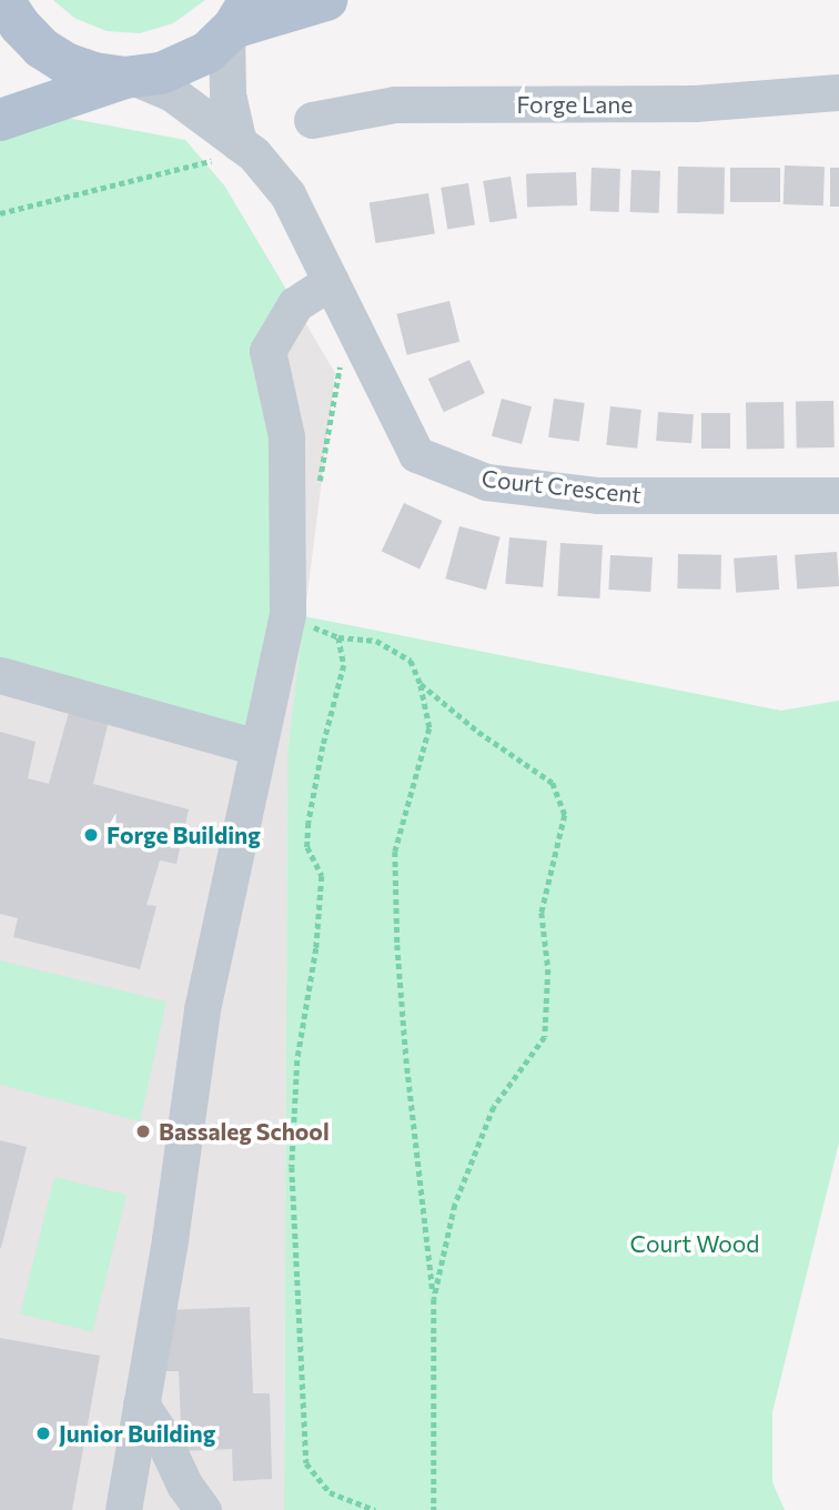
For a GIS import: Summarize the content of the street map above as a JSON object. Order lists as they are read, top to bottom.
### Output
{
  "streets": {
    "street": ["Forge Lane", "Court Crescent"]
  },
  "parks": ["Court Wood"],
  "places": ["Forge Building", "Bassaleg School", "Junior Building"]
}
